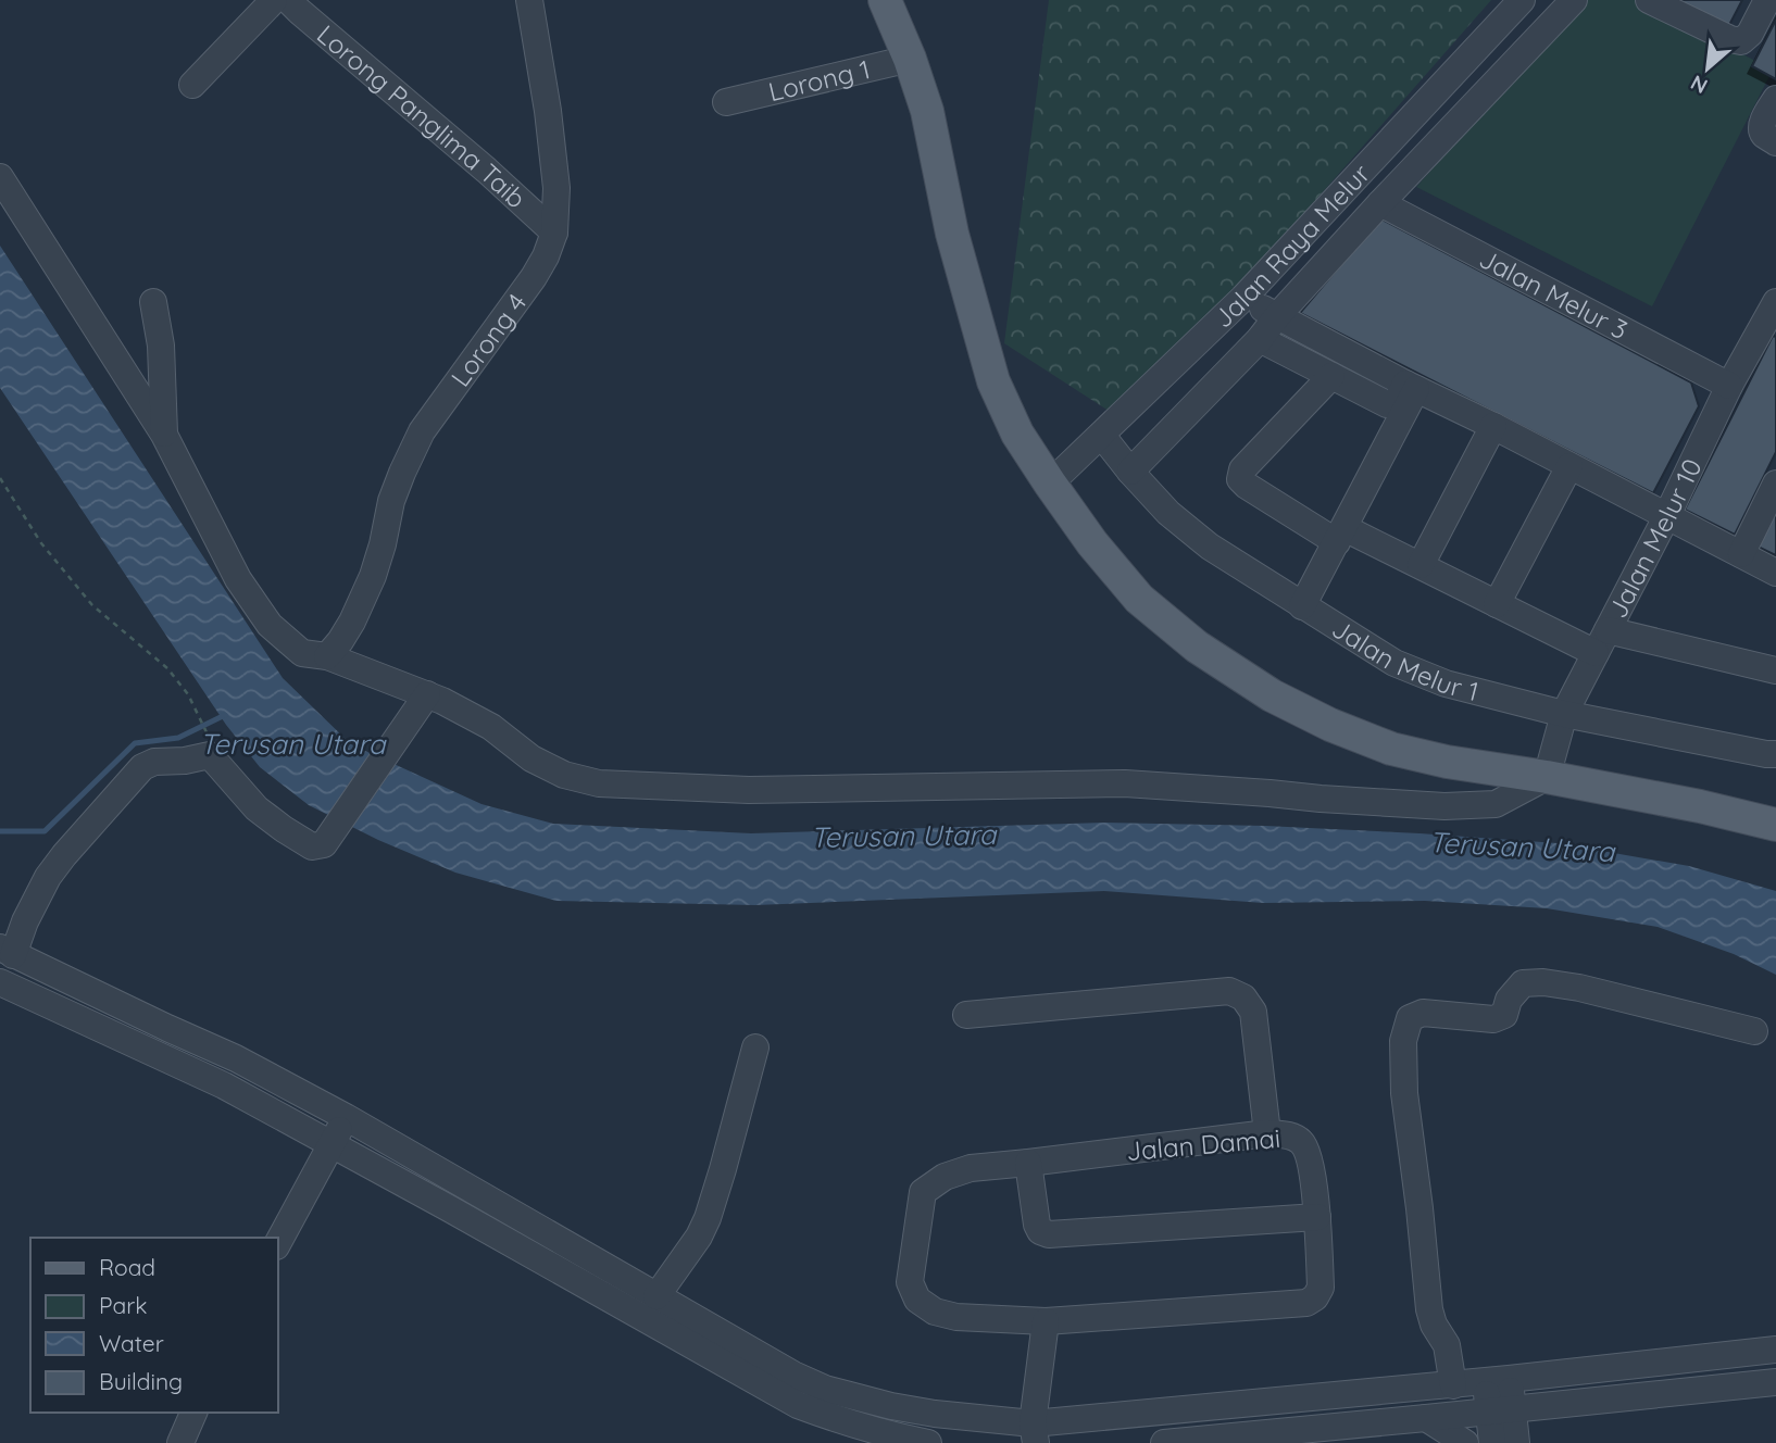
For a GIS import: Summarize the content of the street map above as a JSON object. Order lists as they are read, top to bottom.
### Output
{
  "streets": {
    "street": [
      "Lorong 1",
      "Lorong Panglima Taib",
      "Jalan Raya Melur",
      "Jalan Melur 3",
      "Lorong 4",
      "Jalan Melur 10",
      "Jalan Melur 1",
      "Jalan Damai"
    ]
  },
  "crossings": [
    ["Lorong Panglima Taib", "Lorong 4"],
    ["Jalan Raya Melur", "Jalan Melur 1"],
    ["Jalan Melur 3", "Jalan Melur 10"],
    ["Jalan Melur 10", "Jalan Melur 1"]
  ],
  "water": ["Terusan Utara"],
  "legend": [
    "Road",
    "Park",
    "Water",
    "Building"
  ],
  "north": "bottom left"
}
